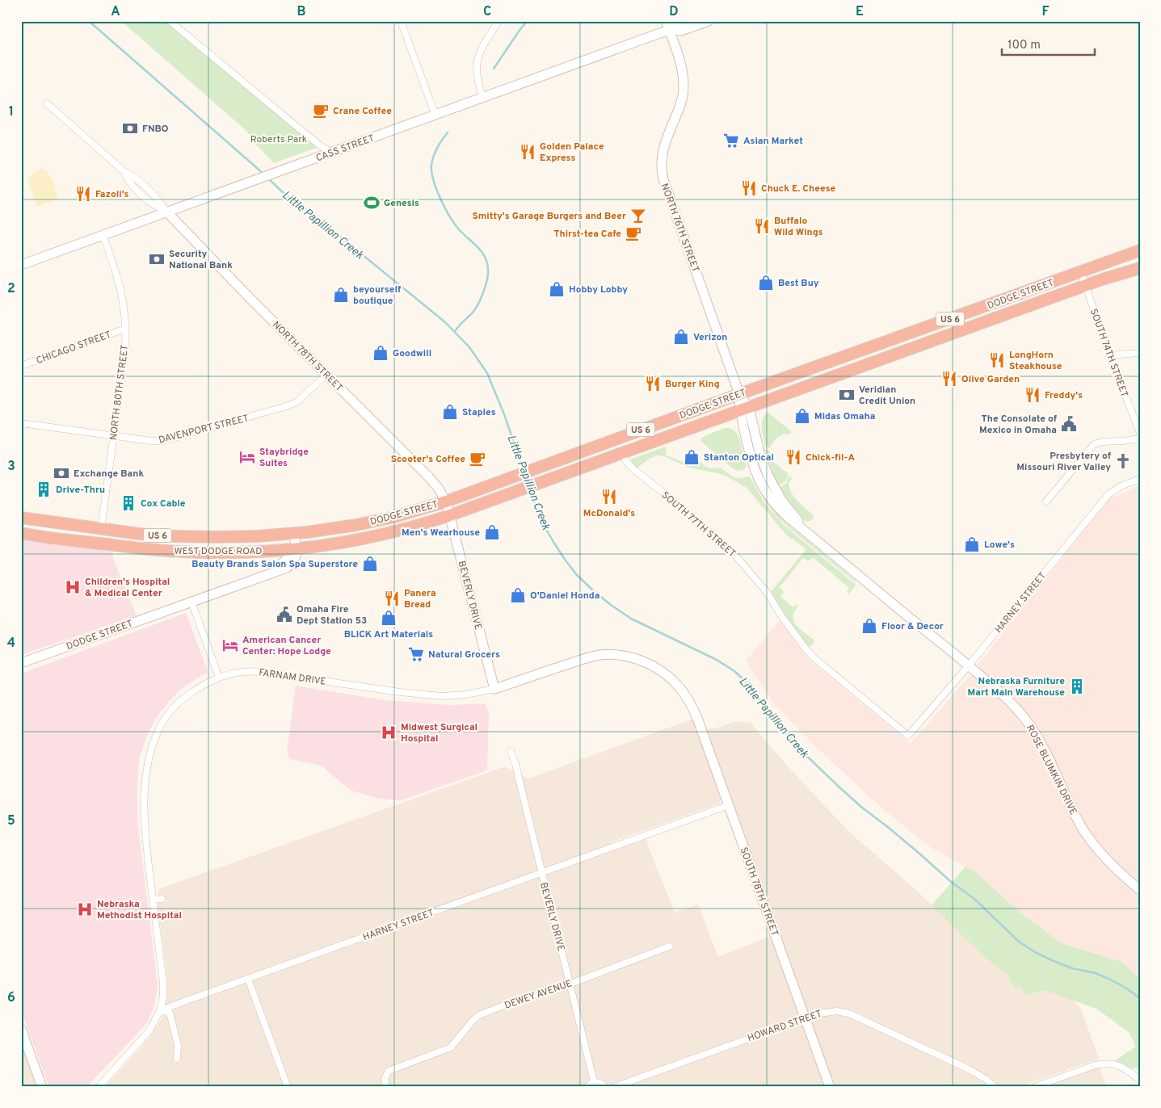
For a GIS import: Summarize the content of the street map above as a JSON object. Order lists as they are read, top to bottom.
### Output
{
  "streets": {
    "highway": ["DODGE STREET", "US 6", "WEST DODGE ROAD"],
    "main road": [
      "CASS STREET",
      "NORTH 76TH STREET",
      "NORTH 78TH STREET",
      "BEVERLY DRIVE",
      "FARNAM DRIVE",
      "ROSE BLUMKIN DRIVE",
      "SOUTH 78TH STREET"
    ],
    "street": [
      "CHICAGO STREET",
      "SOUTH 74TH STREET",
      "NORTH 80TH STREET",
      "DAVENPORT STREET",
      "SOUTH 77TH STREET",
      "HARNEY STREET",
      "DEWEY AVENUE",
      "HOWARD STREET"
    ]
  },
  "crossings": [
    ["CASS STREET", "NORTH 76TH STREET"],
    ["CASS STREET", "NORTH 78TH STREET"],
    ["CASS STREET", "NORTH 80TH STREET"],
    ["NORTH 76TH STREET", "DODGE STREET"],
    ["NORTH 76TH STREET", "ROSE BLUMKIN DRIVE"],
    ["DODGE STREET", "SOUTH 74TH STREET"],
    ["DODGE STREET", "NORTH 78TH STREET"],
    ["DODGE STREET", "SOUTH 77TH STREET"],
    ["DODGE STREET", "WEST DODGE ROAD"],
    ["DODGE STREET", "BEVERLY DRIVE"],
    ["DODGE STREET", "ROSE BLUMKIN DRIVE"],
    ["CHICAGO STREET", "NORTH 80TH STREET"],
    ["NORTH 78TH STREET", "DAVENPORT STREET"],
    ["NORTH 78TH STREET", "BEVERLY DRIVE"],
    ["NORTH 80TH STREET", "DAVENPORT STREET"],
    ["NORTH 80TH STREET", "WEST DODGE ROAD"],
    ["SOUTH 77TH STREET", "HARNEY STREET"],
    ["BEVERLY DRIVE", "HARNEY STREET"],
    ["BEVERLY DRIVE", "FARNAM DRIVE"],
    ["BEVERLY DRIVE", "DEWEY AVENUE"],
    ["HARNEY STREET", "FARNAM DRIVE"],
    ["HARNEY STREET", "ROSE BLUMKIN DRIVE"],
    ["HARNEY STREET", "SOUTH 78TH STREET"],
    ["FARNAM DRIVE", "SOUTH 78TH STREET"],
    ["SOUTH 78TH STREET", "HOWARD STREET"]
  ],
  "water": ["Little Papillion Creek"],
  "parks": ["Roberts Park"],
  "places": {
    "cafe": ["Crane Coffee", "Thirst-tea Cafe", "Scooter's Coffee"],
    "bank": [
      "FNBO",
      "Security National Bank",
      "Veridian Credit Union",
      "Exchange Bank"
    ],
    "supermarket": ["Asian Market", "Natural Grocers"],
    "restaurant": [
      "Golden Palace Express",
      "Chuck E. Cheese",
      "Fazoli's",
      "Buffalo Wild Wings",
      "LongHorn Steakhouse",
      "Olive Garden",
      "Burger King",
      "Freddy's",
      "Chick-fil-A",
      "McDonald's",
      "Panera Bread"
    ],
    "sports": ["Genesis"],
    "bar": ["Smitty's Garage Burgers and Beer"],
    "shop": [
      "Best Buy",
      "Hobby Lobby",
      "beyourself boutique",
      "Verizon",
      "Goodwill",
      "Staples",
      "Midas Omaha",
      "Stanton Optical",
      "Men's Wearhouse",
      "Lowe's",
      "Beauty Brands Salon Spa Superstore",
      "O'Daniel Honda",
      "BLICK Art Materials",
      "Floor & Decor"
    ],
    "public building": ["The Consolate of Mexico in Omaha", "Omaha Fire Dept Station 53"],
    "hotel": ["Staybridge Suites", "American Cancer Center: Hope Lodge"],
    "church": ["Presbytery of Missouri River Valley"],
    "building": ["Drive-Thru", "Cox Cable", "Nebraska Furniture Mart Main Warehouse"],
    "hospital": ["Children's Hospital & Medical Center", "Midwest Surgical Hospital", "Nebraska Methodist Hospital"]
  },
  "scale_bar": "100 m",
  "grid": {
    "columns": [
      "A",
      "B",
      "C",
      "D",
      "E",
      "F"
    ],
    "rows": [
      "1",
      "2",
      "3",
      "4",
      "5",
      "6"
    ]
  }
}
